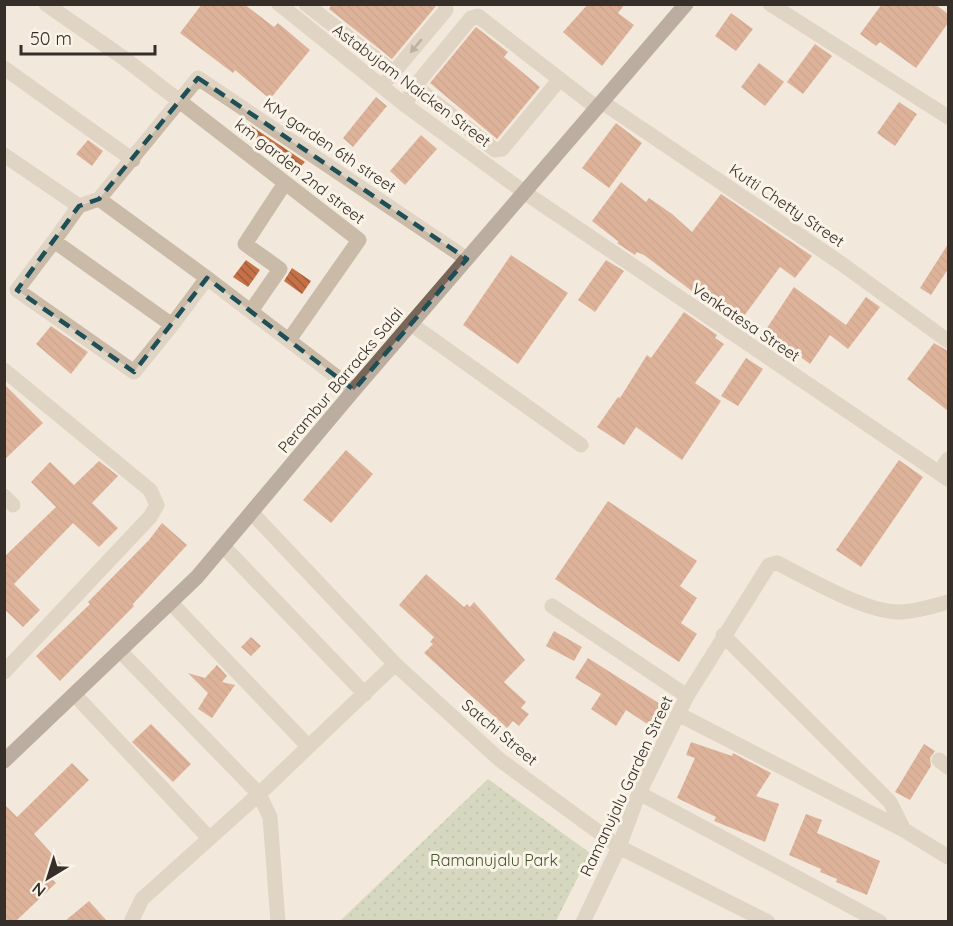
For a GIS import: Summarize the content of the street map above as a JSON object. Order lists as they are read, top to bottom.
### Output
{
  "streets": {
    "main road": ["Perambur Barracks Salai"],
    "street": [
      "Astabujam Naicken Street",
      "KM garden 6th street",
      "km garden 2nd street",
      "Kutti Chetty Street",
      "Venkatesa Street",
      "Satchi Street",
      "Ramanujalu Garden Street"
    ]
  },
  "crossings": [
    ["Astabujam Naicken Street", "Venkatesa Street"],
    ["Astabujam Naicken Street", "Perambur Barracks Salai"],
    ["KM garden 6th street", "km garden 2nd street"],
    ["KM garden 6th street", "Perambur Barracks Salai"],
    ["Kutti Chetty Street", "Perambur Barracks Salai"],
    ["Venkatesa Street", "Perambur Barracks Salai"],
    ["Perambur Barracks Salai", "Satchi Street"],
    ["Satchi Street", "Ramanujalu Garden Street"]
  ],
  "parks": ["Ramanujalu Park"],
  "scale_bar": "50 m",
  "north": "bottom left"
}
